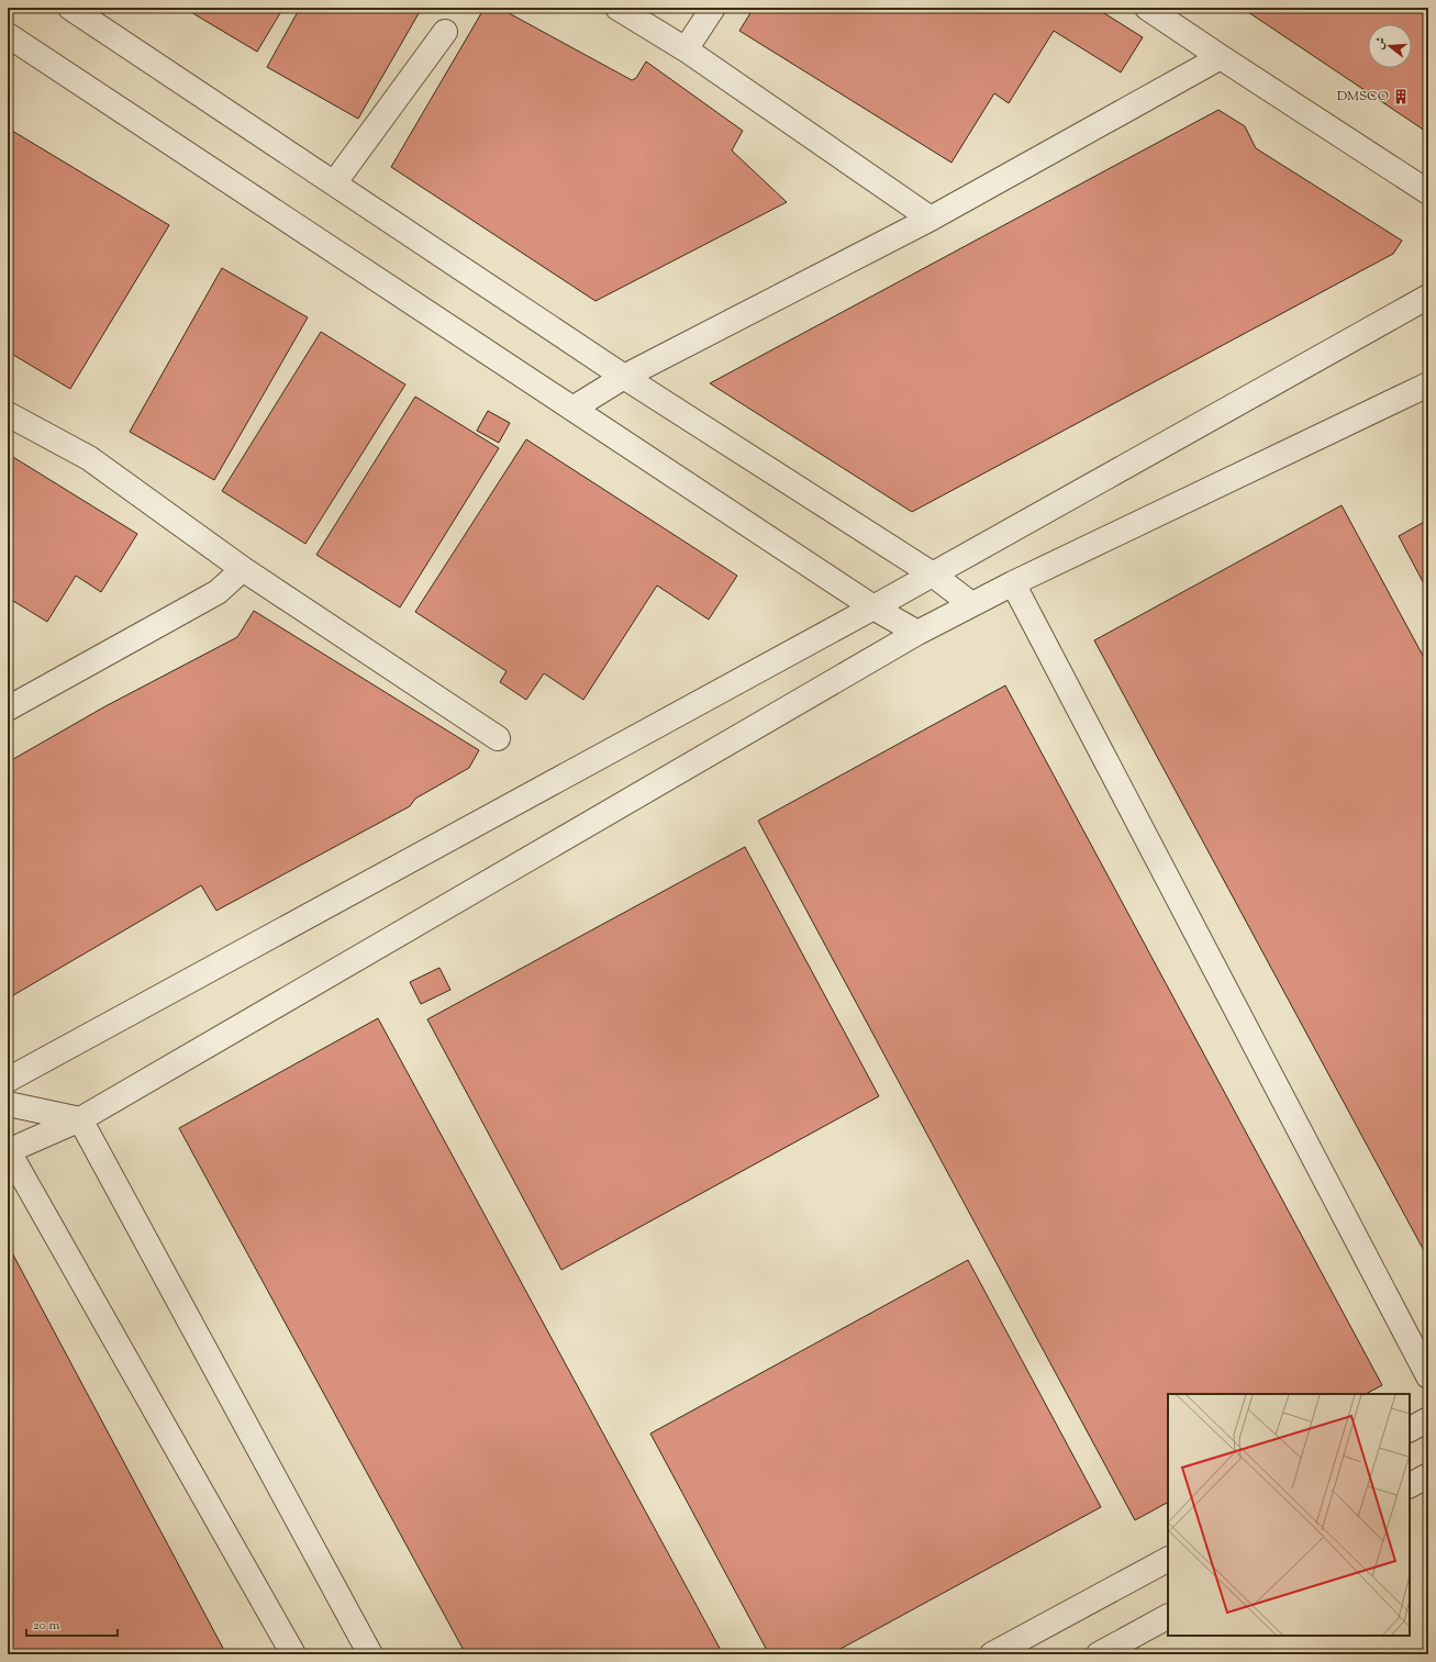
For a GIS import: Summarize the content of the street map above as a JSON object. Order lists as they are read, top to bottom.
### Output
{
  "places": {
    "building": ["DMSCO"]
  },
  "scale_bar": "20 m",
  "north": "left"
}
